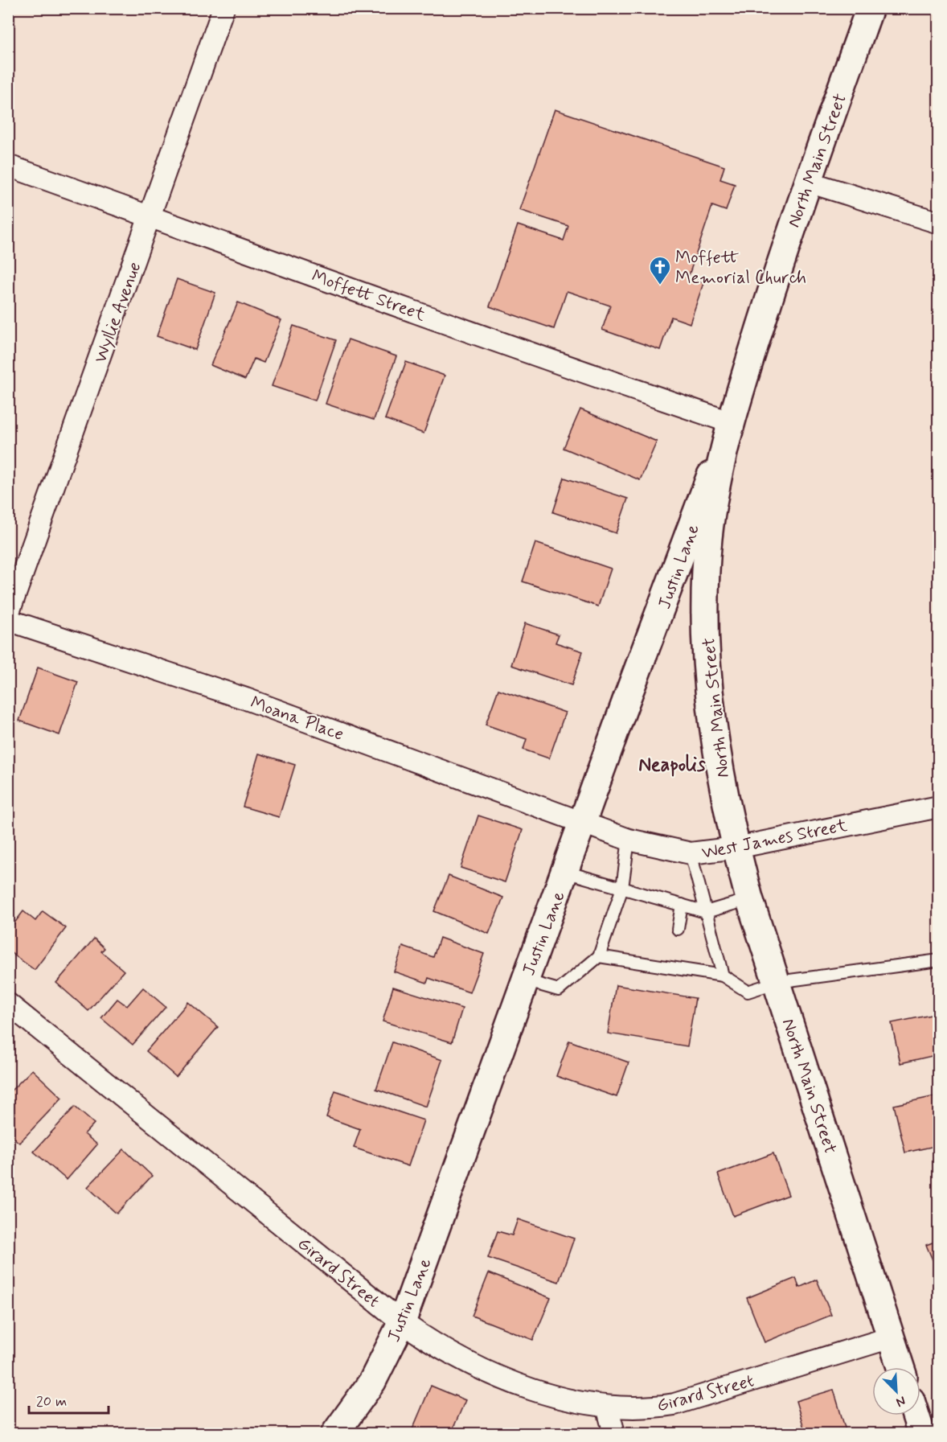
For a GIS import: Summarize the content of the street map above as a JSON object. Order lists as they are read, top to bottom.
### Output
{
  "streets": {
    "main road": ["North Main Street", "Justin Lane"],
    "street": [
      "Moffett Street",
      "Wyllie Avenue",
      "Moana Place",
      "West James Street",
      "Girard Street"
    ]
  },
  "crossings": [
    ["North Main Street", "Moffett Street"],
    ["North Main Street", "Justin Lane"],
    ["North Main Street", "West James Street"],
    ["North Main Street", "Girard Street"],
    ["Moffett Street", "Wyllie Avenue"],
    ["Moffett Street", "Justin Lane"],
    ["Justin Lane", "Moana Place"],
    ["Justin Lane", "West James Street"],
    ["Justin Lane", "Girard Street"],
    ["Moana Place", "West James Street"]
  ],
  "districts": ["Neapolis"],
  "places": {
    "church": ["Moffett Memorial Church"]
  },
  "scale_bar": "20 m",
  "north": "bottom right"
}
